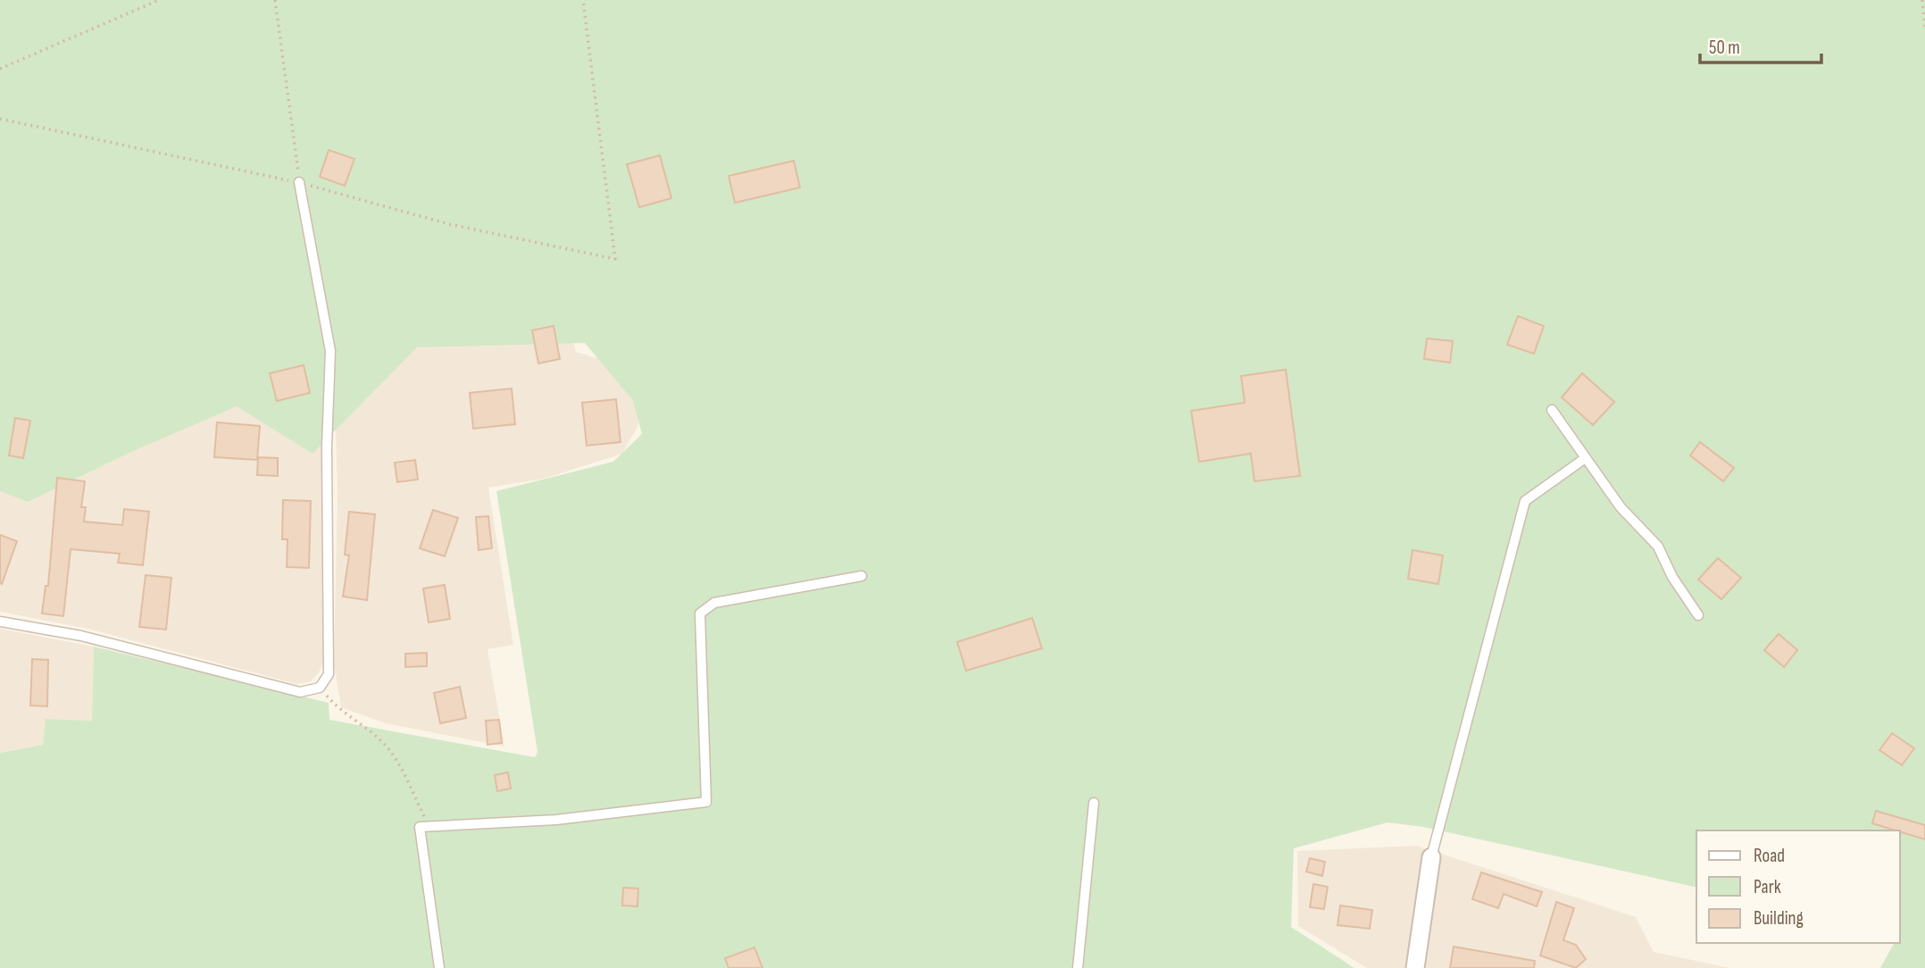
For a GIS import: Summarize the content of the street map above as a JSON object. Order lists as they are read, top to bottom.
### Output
{
  "legend": ["Road", "Park", "Building"],
  "scale_bar": "50 m"
}
